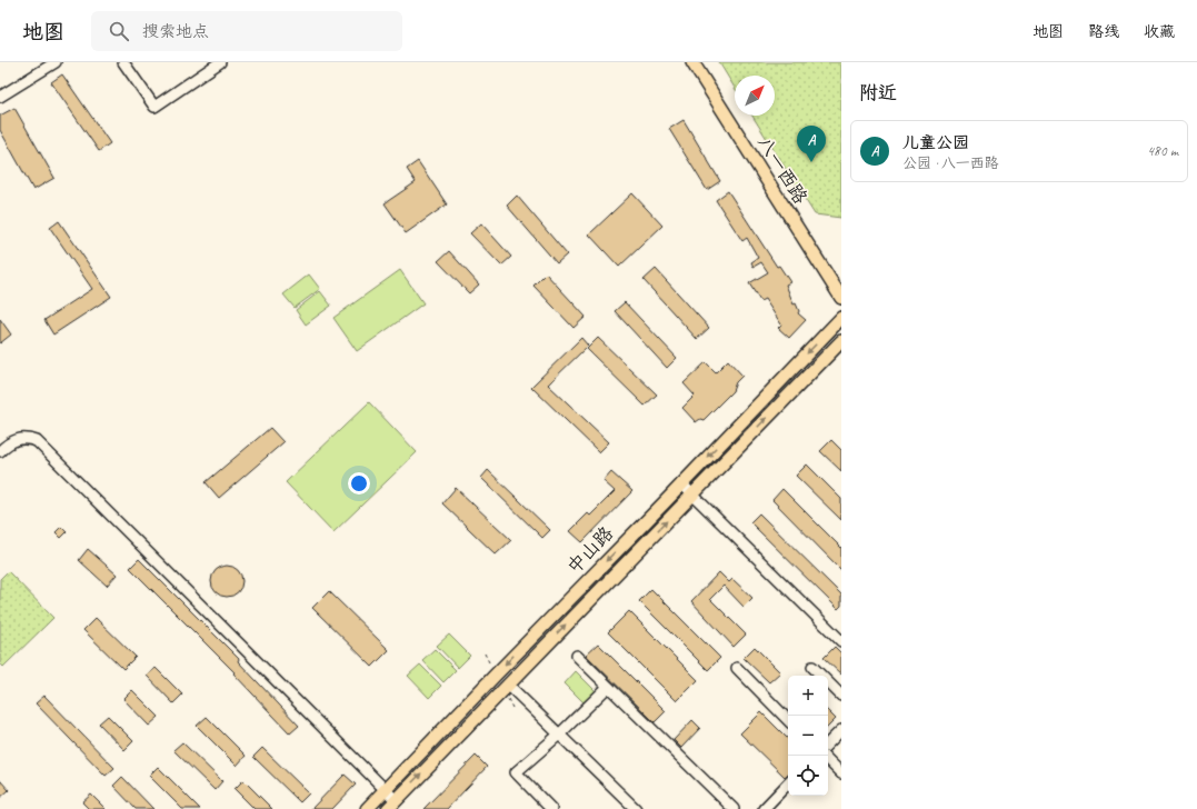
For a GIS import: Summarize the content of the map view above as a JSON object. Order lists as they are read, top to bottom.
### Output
{
  "streets": {
    "main road": ["八一西路", "中山路"]
  },
  "north": "top right",
  "page": {
    "header": "地图",
    "search": "搜索地点",
    "nav": ["地图", "路线", "收藏"],
    "heading": "附近",
    "list": [
      {
        "mark": "A",
        "name": "儿童公园",
        "note": "公园 · 八一西路",
        "value": "480 m"
      }
    ],
    "pins": "A",
    "map_buttons": ["+", "−"]
  }
}
